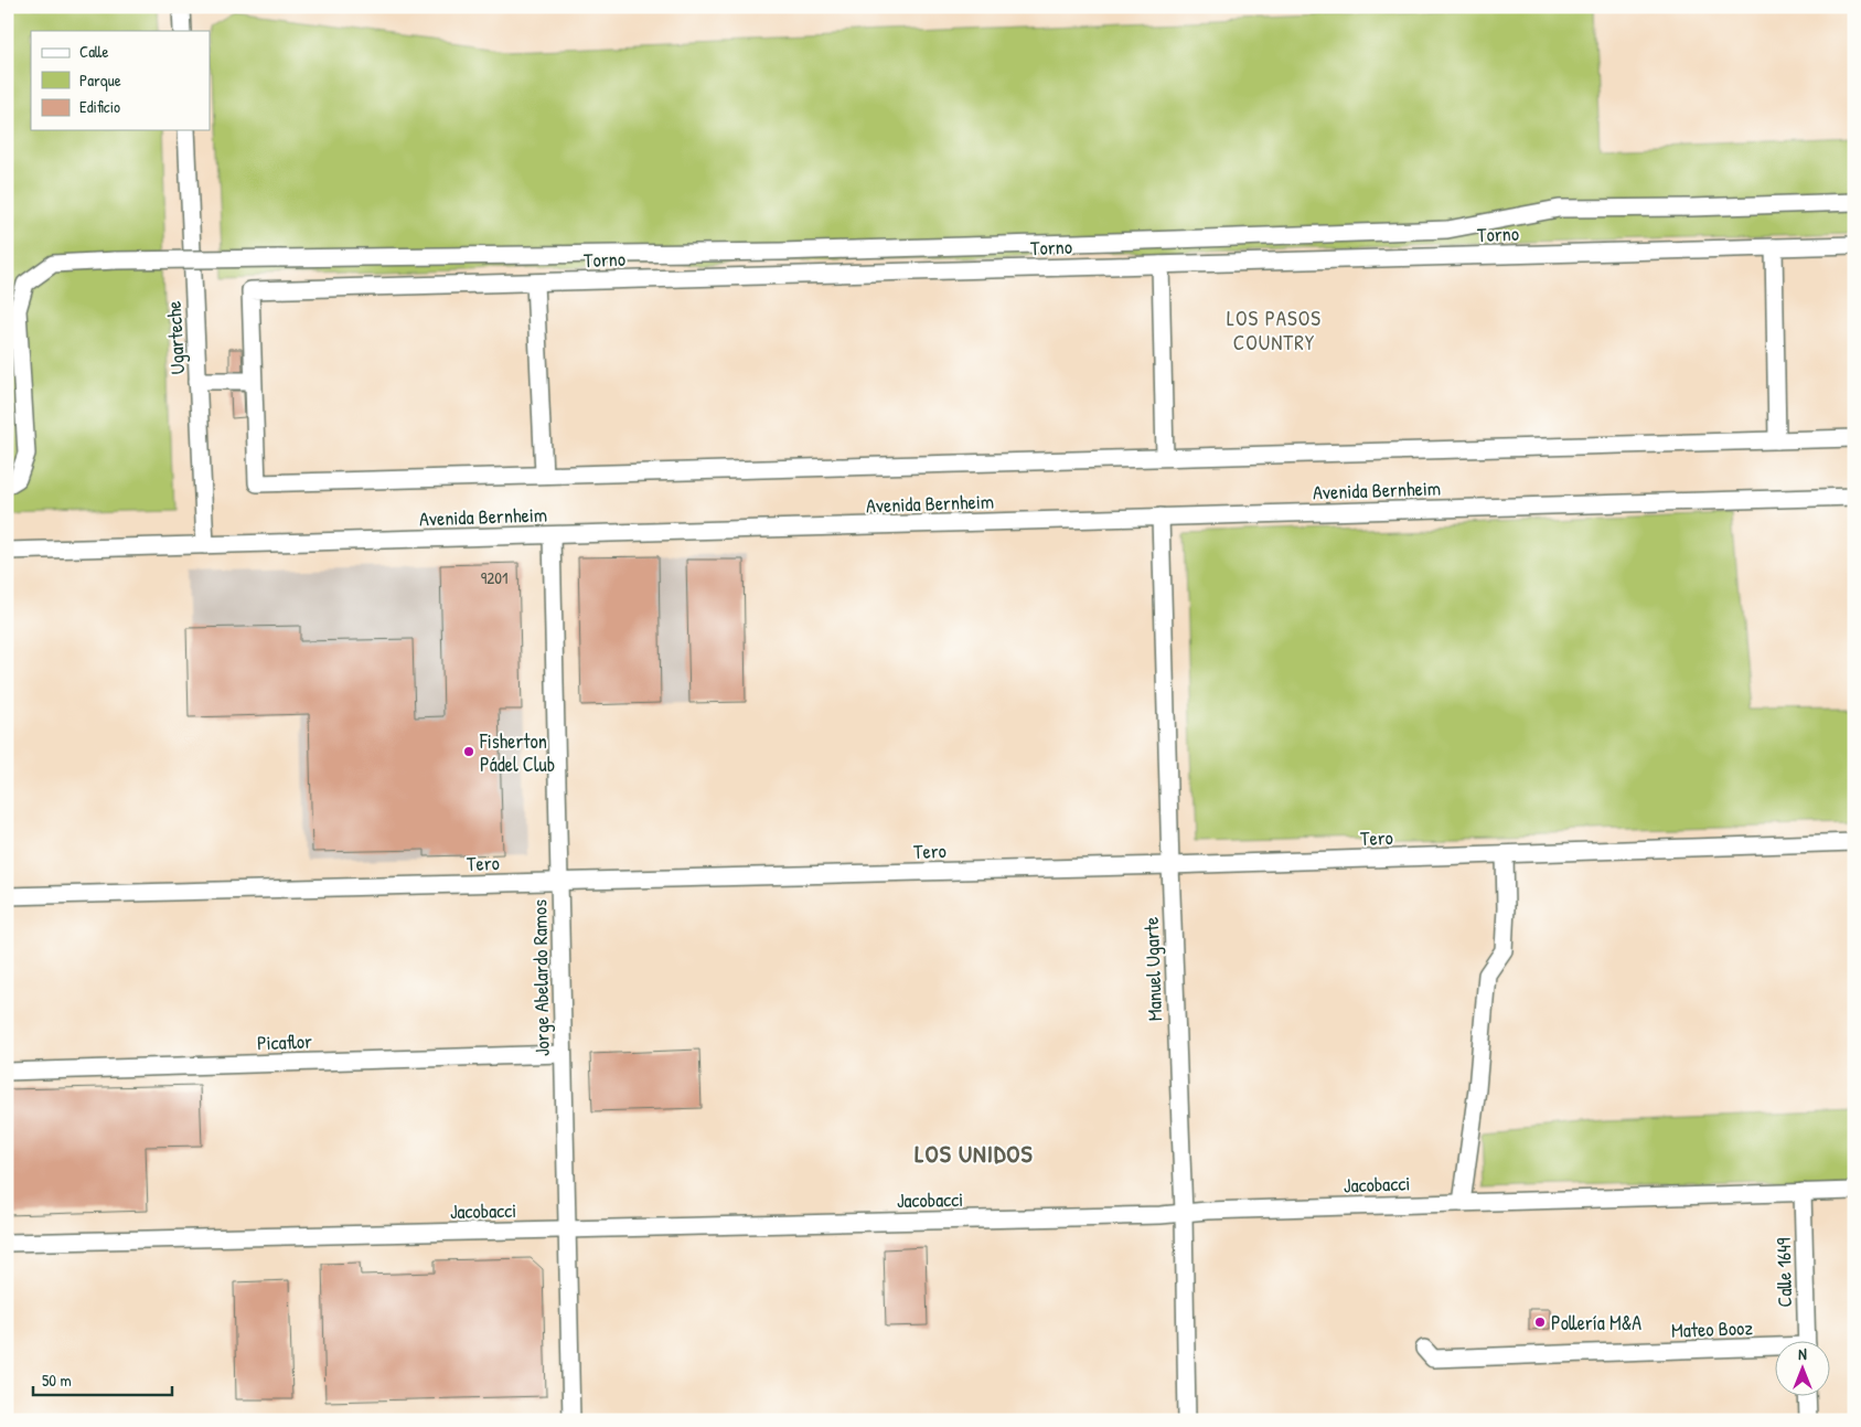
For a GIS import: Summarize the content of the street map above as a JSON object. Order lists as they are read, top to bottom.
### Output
{
  "streets": {
    "street": [
      "Torno",
      "Ugarteche",
      "Avenida Bernheim",
      "Tero",
      "Manuel Ugarte",
      "Jorge Abelardo Ramos",
      "Picaflor",
      "Jacobacci",
      "Calle 1649",
      "Mateo Booz"
    ]
  },
  "crossings": [
    ["Ugarteche", "Avenida Bernheim"],
    ["Avenida Bernheim", "Manuel Ugarte"],
    ["Avenida Bernheim", "Jorge Abelardo Ramos"],
    ["Tero", "Manuel Ugarte"],
    ["Tero", "Jorge Abelardo Ramos"],
    ["Manuel Ugarte", "Jacobacci"],
    ["Jorge Abelardo Ramos", "Picaflor"],
    ["Jorge Abelardo Ramos", "Jacobacci"],
    ["Jacobacci", "Calle 1649"]
  ],
  "districts": ["LOS PASOS COUNTRY", "LOS UNIDOS"],
  "places": ["Fisherton Pádel Club", "Pollería M&A"],
  "house_numbers": ["9201"],
  "legend": ["Calle", "Parque", "Edificio"],
  "scale_bar": "50 m",
  "north": "top"
}
